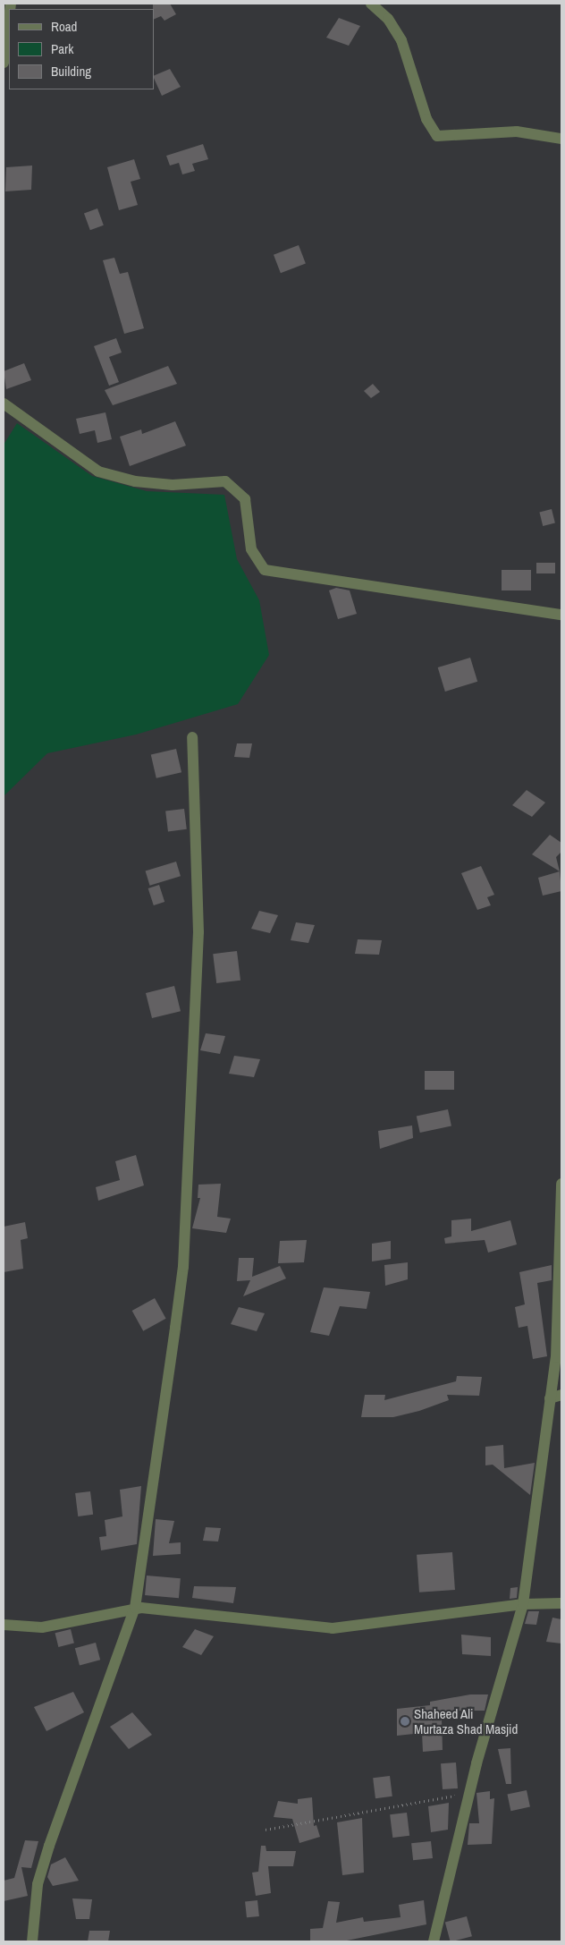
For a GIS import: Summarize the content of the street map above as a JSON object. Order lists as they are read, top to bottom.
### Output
{
  "places": ["Shaheed Ali Murtaza Shad Masjid"],
  "legend": ["Road", "Park", "Building"]
}
